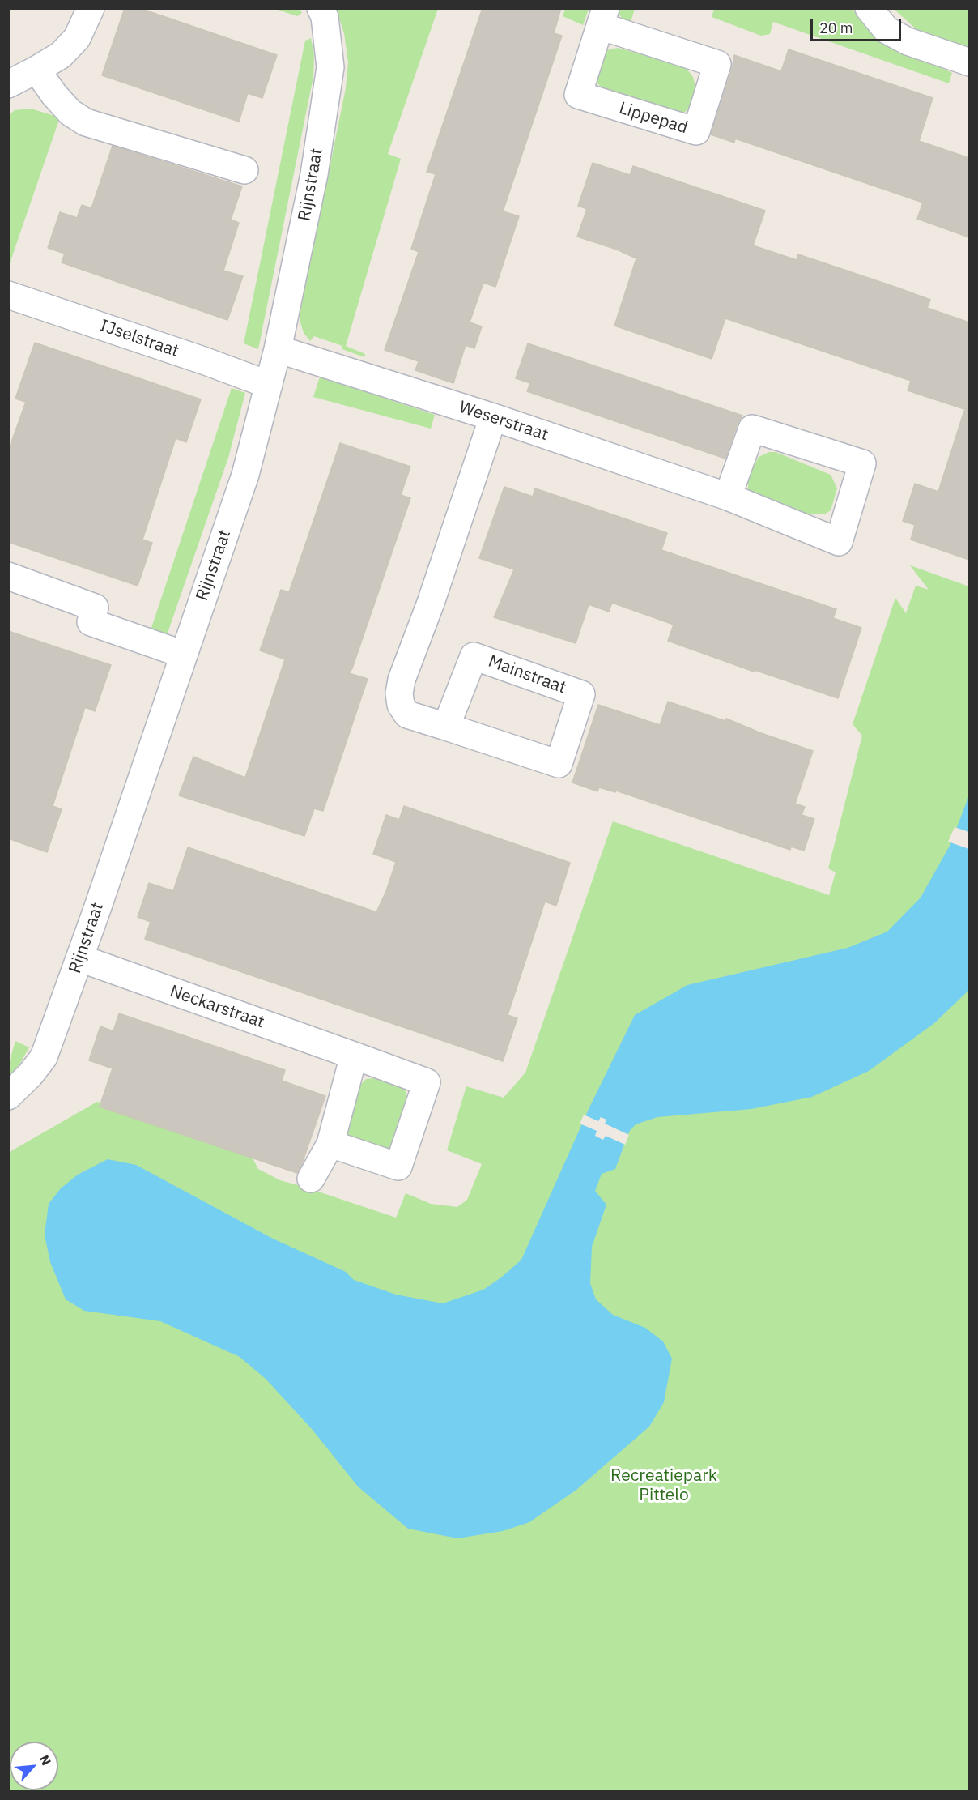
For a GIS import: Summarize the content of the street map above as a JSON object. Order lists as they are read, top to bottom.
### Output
{
  "streets": {
    "street": [
      "Lippepad",
      "Rijnstraat",
      "IJselstraat",
      "Weserstraat",
      "Mainstraat",
      "Neckarstraat"
    ]
  },
  "crossings": [
    ["Rijnstraat", "IJselstraat"],
    ["Rijnstraat", "Weserstraat"],
    ["Rijnstraat", "Neckarstraat"],
    ["Weserstraat", "Mainstraat"]
  ],
  "parks": ["Recreatiepark Pittelo"],
  "scale_bar": "20 m",
  "north": "top right"
}
